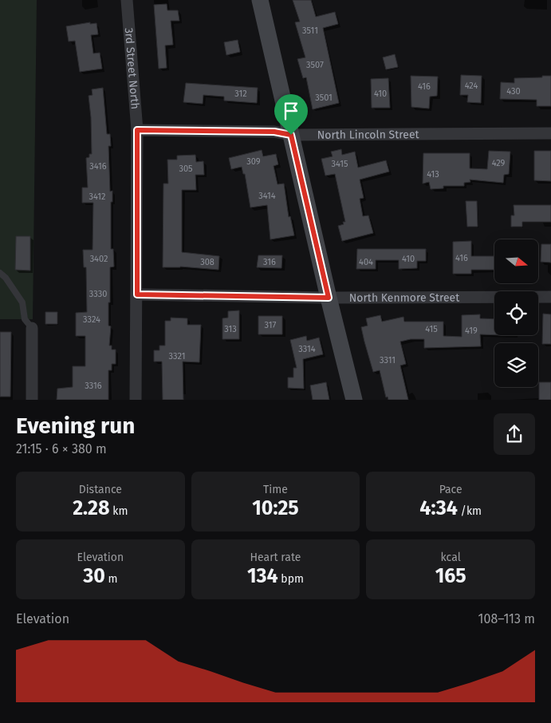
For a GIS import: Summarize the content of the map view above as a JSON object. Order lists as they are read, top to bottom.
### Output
{
  "streets": {
    "street": ["3rd Street North", "North Lincoln Street", "North Kenmore Street"]
  },
  "crossings": [
    ["3rd Street North", "North Lincoln Street"],
    ["3rd Street North", "North Kenmore Street"]
  ],
  "house_numbers": [
    "3511",
    "3507",
    "424",
    "416",
    "430",
    "312",
    "410",
    "3501",
    "309",
    "429",
    "3415",
    "3416",
    "305",
    "413",
    "3414",
    "3412",
    "416",
    "3402",
    "410",
    "308",
    "316",
    "404",
    "3330",
    "3324",
    "317",
    "313",
    "415",
    "419",
    "3314",
    "3321",
    "3311",
    "3316"
  ],
  "north": "right",
  "page": {
    "heading": ["Evening run", "21:15 · 6 × 380 m"],
    "stats": [
      ["Distance", "2.28 km"],
      ["Time", "10:25"],
      ["Pace", "4:34 /km"],
      ["Elevation", "30 m"],
      ["Heart rate", "134 bpm"],
      ["kcal", "165"]
    ],
    "chart": ["Elevation", "108–113 m"]
  }
}
